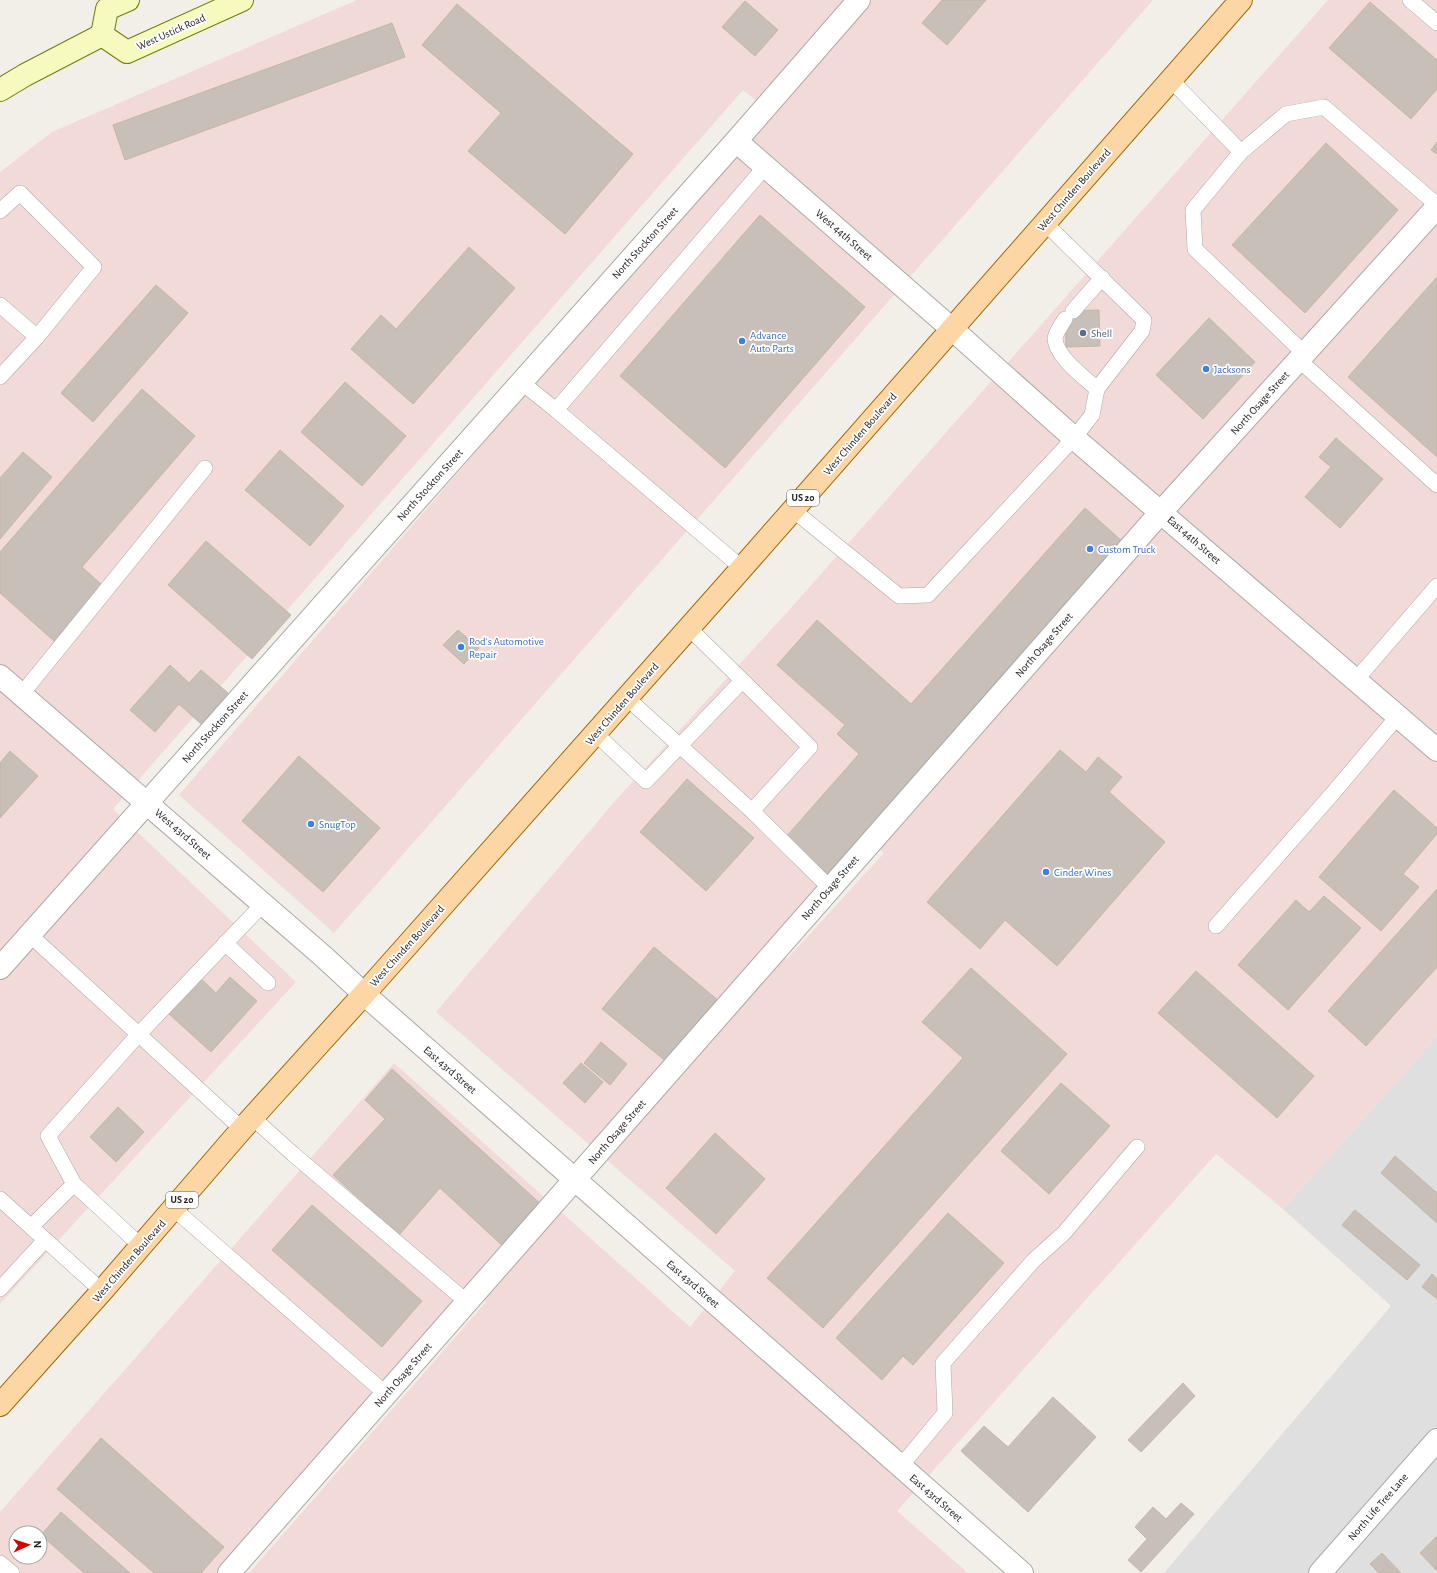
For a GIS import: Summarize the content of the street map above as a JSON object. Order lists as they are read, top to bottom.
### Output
{
  "streets": {
    "main road": ["West Ustick Road", "West Chinden Boulevard", "US 20"],
    "street": [
      "West 44th Street",
      "North Stockton Street",
      "North Osage Street",
      "East 44th Street",
      "West 43rd Street",
      "East 43rd Street",
      "North Life Tree Lane"
    ]
  },
  "crossings": [
    ["West Chinden Boulevard", "West 44th Street"],
    ["West Chinden Boulevard", "East 44th Street"],
    ["West Chinden Boulevard", "West 43rd Street"],
    ["West Chinden Boulevard", "East 43rd Street"],
    ["West 44th Street", "North Stockton Street"],
    ["West 44th Street", "East 44th Street"],
    ["North Stockton Street", "West 43rd Street"],
    ["North Osage Street", "East 44th Street"],
    ["North Osage Street", "East 43rd Street"],
    ["West 43rd Street", "East 43rd Street"]
  ],
  "places": [
    "Shell",
    "Advance Auto Parts",
    "Jacksons",
    "Custom Truck",
    "Rod's Automotive Repair",
    "SnugTop",
    "Cinder Wines"
  ],
  "north": "right"
}
